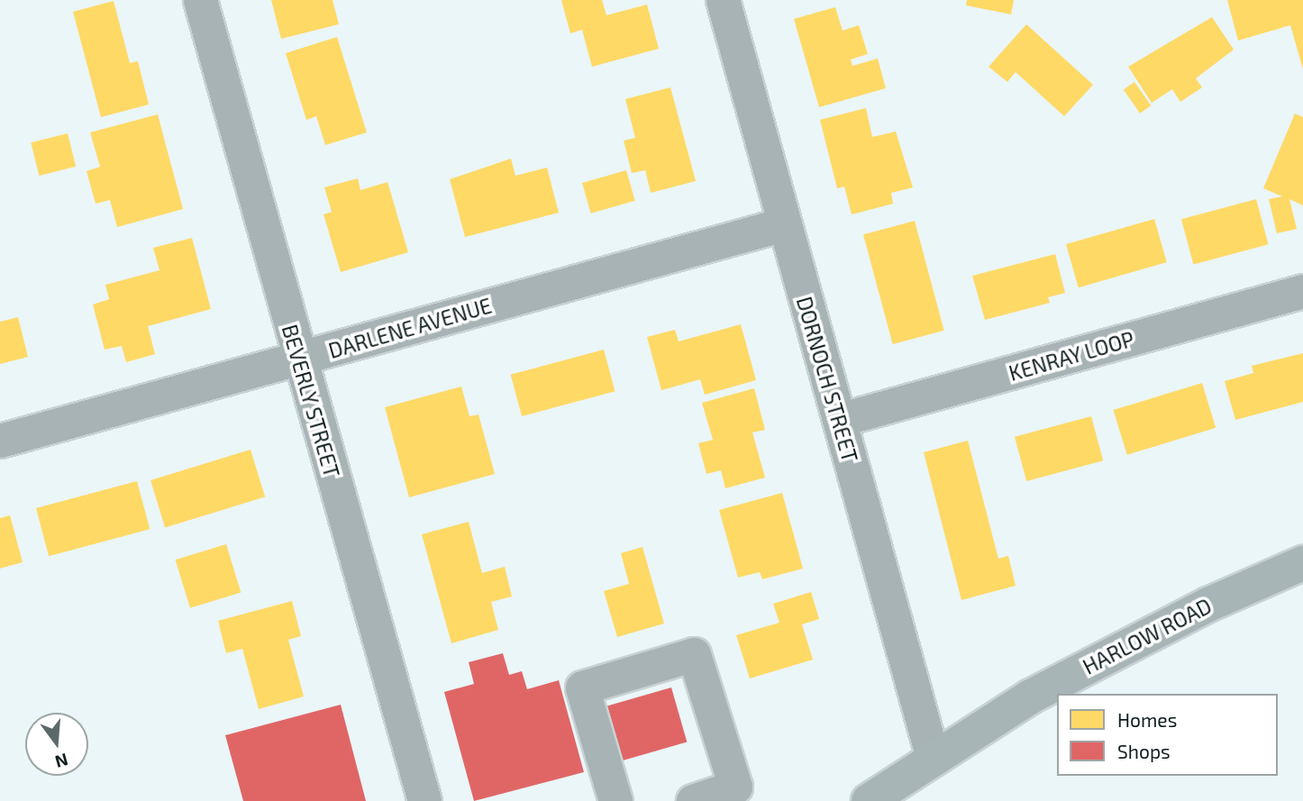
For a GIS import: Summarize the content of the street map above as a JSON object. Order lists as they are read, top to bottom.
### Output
{
  "streets": {
    "main road": ["HARLOW ROAD"],
    "street": [
      "DARLENE AVENUE",
      "KENRAY LOOP",
      "DORNOCH STREET",
      "BEVERLY STREET"
    ]
  },
  "crossings": [
    ["DARLENE AVENUE", "DORNOCH STREET"],
    ["DARLENE AVENUE", "BEVERLY STREET"],
    ["KENRAY LOOP", "DORNOCH STREET"],
    ["DORNOCH STREET", "HARLOW ROAD"]
  ],
  "legend": ["Homes", "Shops"],
  "north": "bottom"
}
